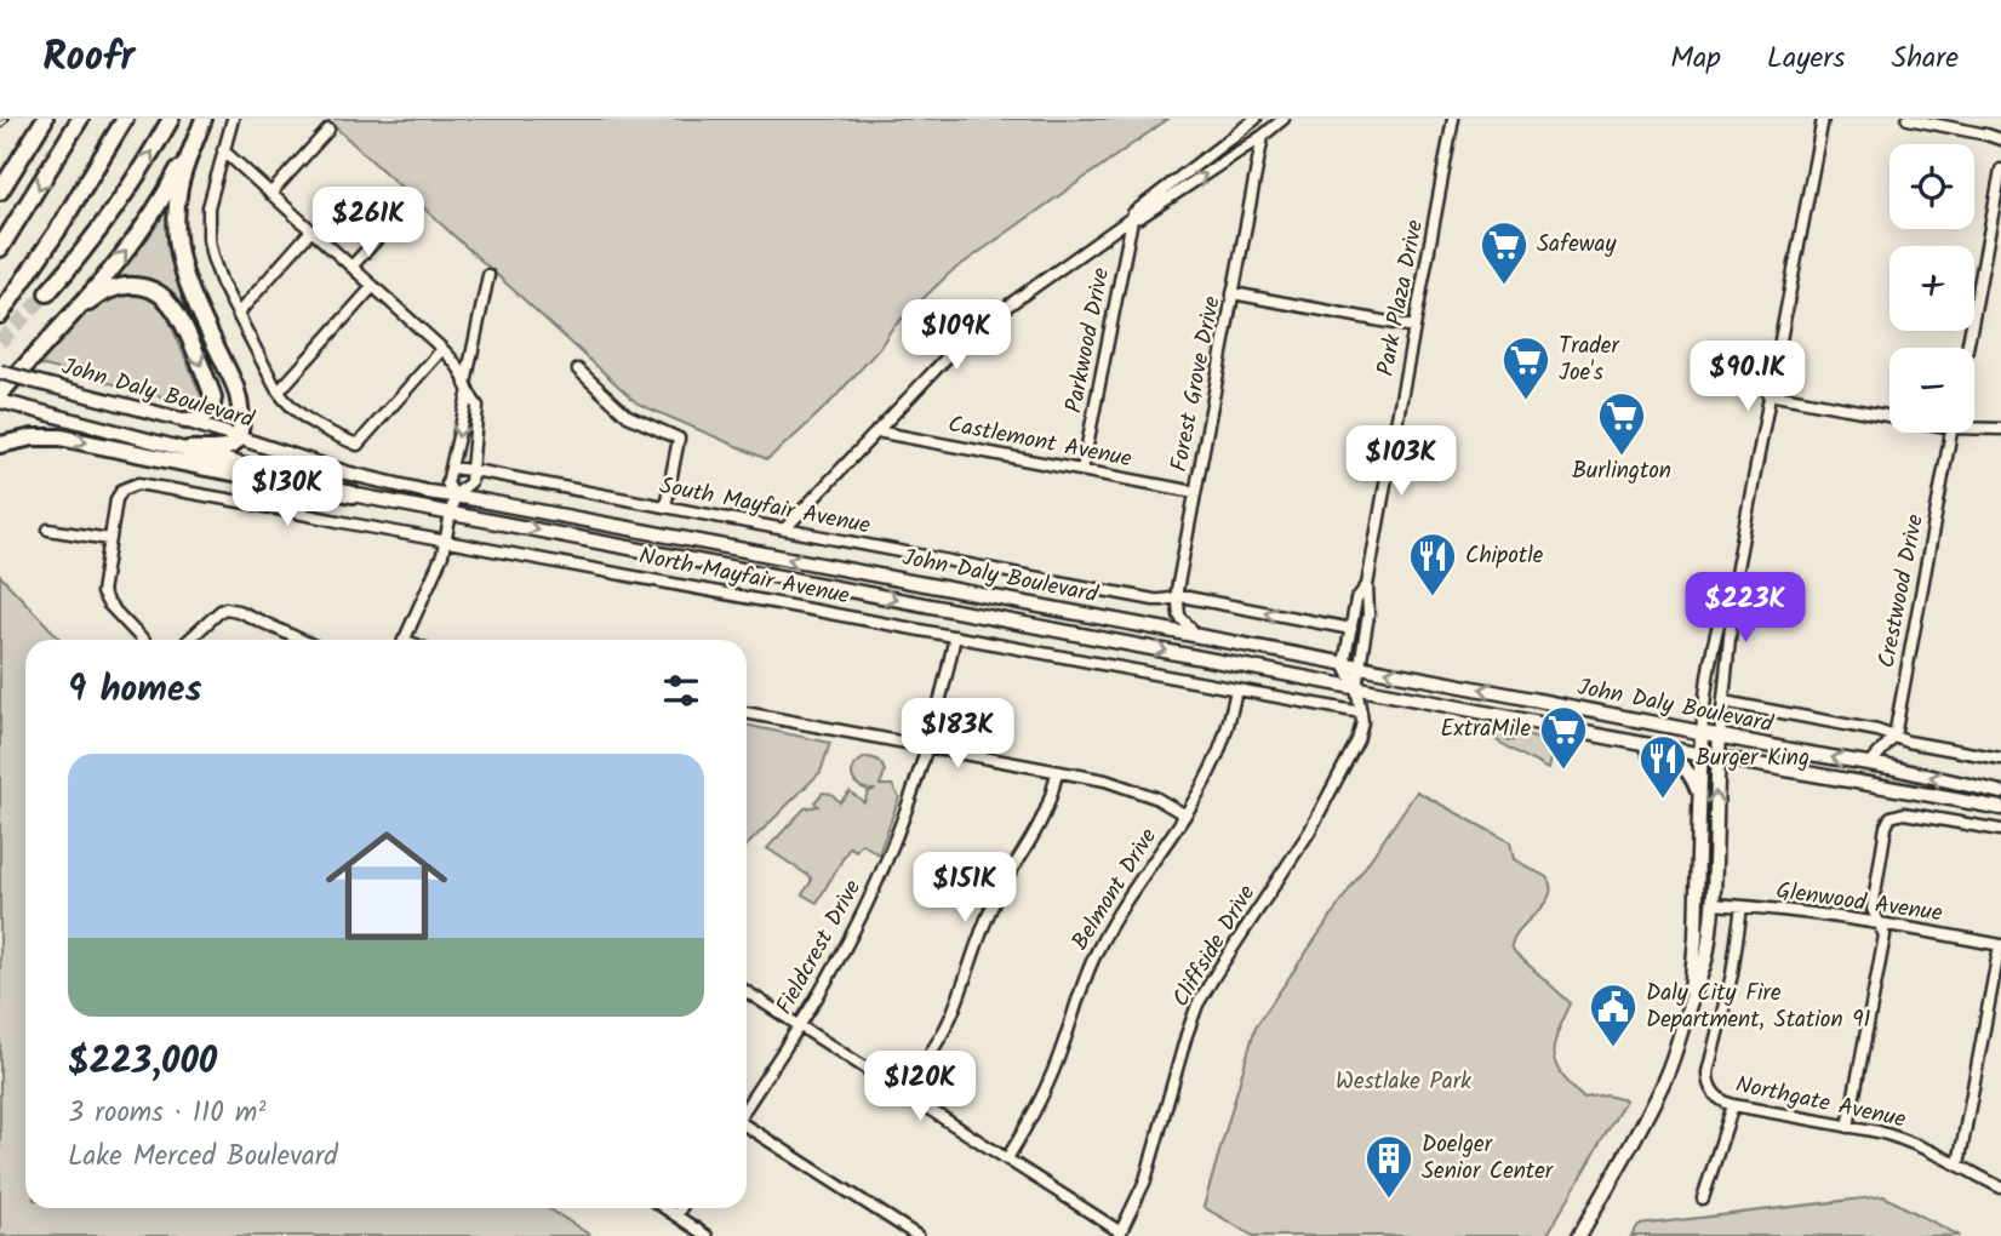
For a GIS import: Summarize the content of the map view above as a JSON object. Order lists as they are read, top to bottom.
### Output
{
  "streets": {
    "main road": ["John Daly Boulevard"],
    "street": [
      "Park Plaza Drive",
      "Parkwood Drive",
      "Forest Grove Drive",
      "Castlemont Avenue",
      "South Mayfair Avenue",
      "North Mayfair Avenue",
      "Crestwood Drive",
      "Belmont Drive",
      "Glenwood Avenue",
      "Cliffside Drive",
      "Fieldcrest Drive",
      "Northgate Avenue"
    ]
  },
  "crossings": [
    ["Park Plaza Drive", "John Daly Boulevard"],
    ["Park Plaza Drive", "South Mayfair Avenue"],
    ["Park Plaza Drive", "Cliffside Drive"],
    ["Parkwood Drive", "Castlemont Avenue"],
    ["Forest Grove Drive", "Castlemont Avenue"],
    ["Forest Grove Drive", "South Mayfair Avenue"],
    ["John Daly Boulevard", "Cliffside Drive"],
    ["North Mayfair Avenue", "Belmont Drive"],
    ["North Mayfair Avenue", "Cliffside Drive"],
    ["North Mayfair Avenue", "Fieldcrest Drive"],
    ["Glenwood Avenue", "Northgate Avenue"]
  ],
  "parks": ["Westlake Park"],
  "places": {
    "supermarket": [
      "Safeway",
      "Trader Joe's",
      "Burlington",
      "ExtraMile"
    ],
    "restaurant": ["Chipotle", "Burger King"],
    "public building": ["Daly City Fire Department, Station 91"],
    "building": ["Doelger Senior Center"]
  },
  "page": {
    "header": "Roofr",
    "nav": ["Map", "Layers", "Share"],
    "map_buttons": ["+", "−"],
    "price": [
      "$261K",
      "$109K",
      "$90.1K",
      "$103K",
      "$130K",
      "$223K",
      "$183K",
      "$151K",
      "$120K"
    ],
    "heading": "9 homes",
    "list": [
      {
        "name": "$223,000",
        "note": "3 rooms · 110 m² · Lake Merced Boulevard"
      }
    ]
  }
}
